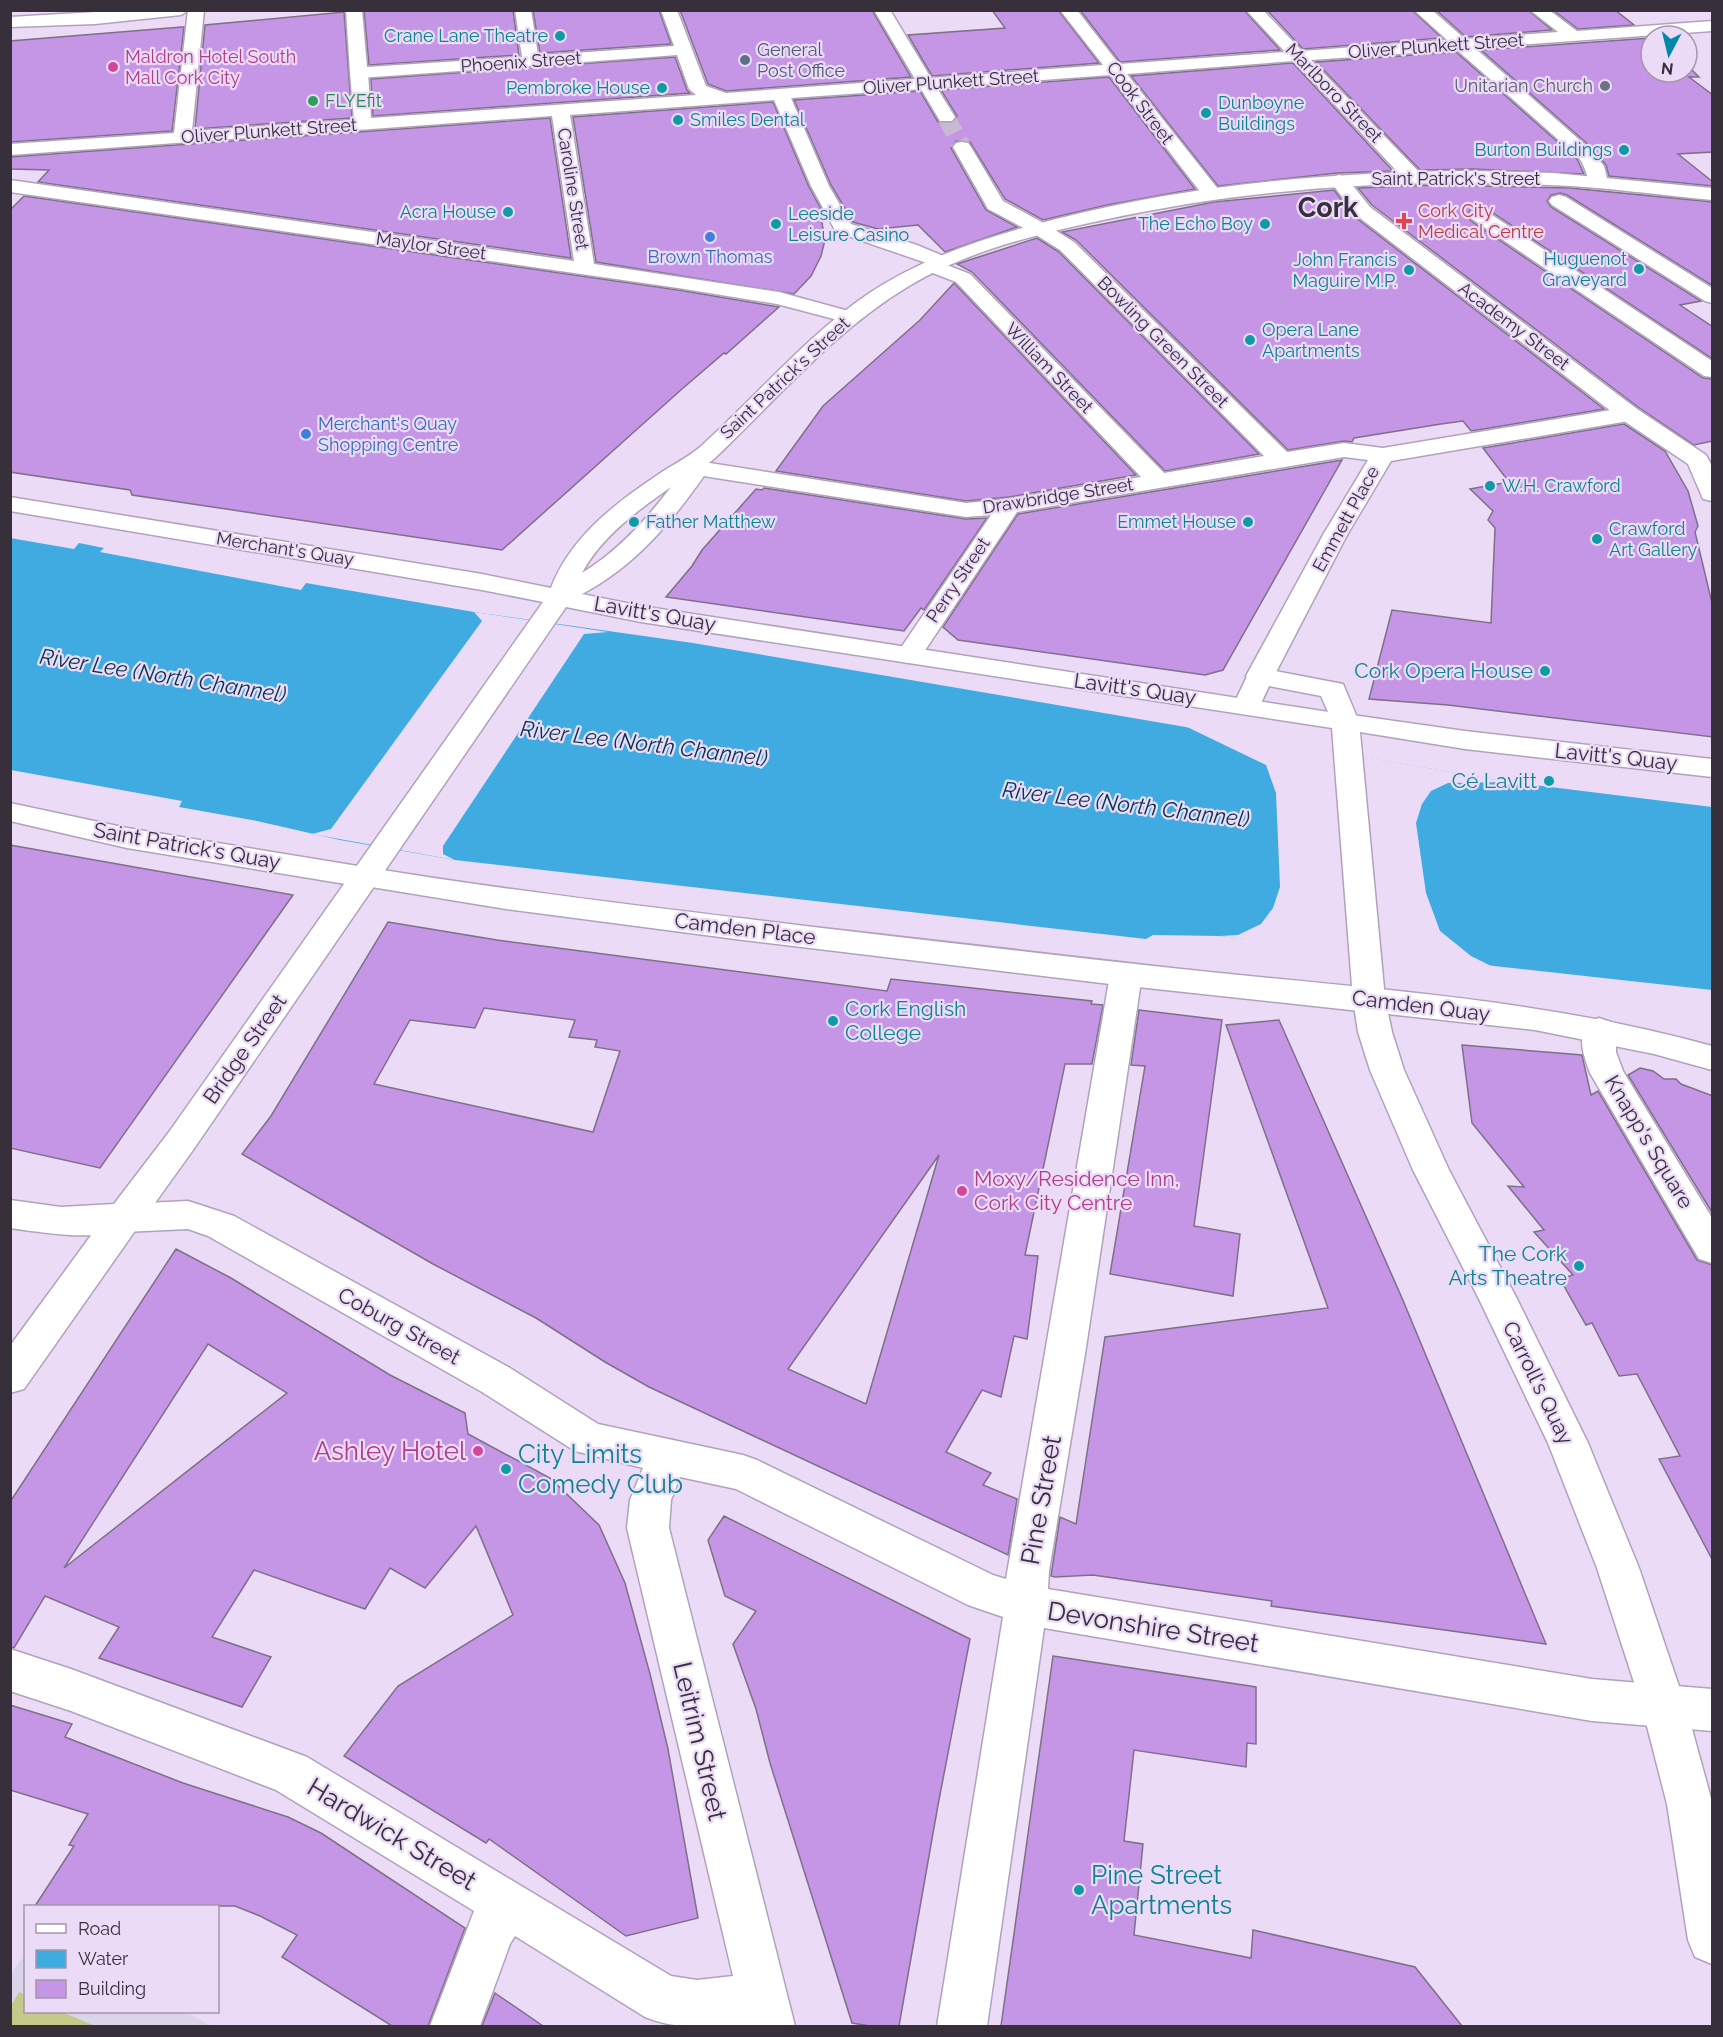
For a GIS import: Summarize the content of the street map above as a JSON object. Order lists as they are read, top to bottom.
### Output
{
  "streets": {
    "main road": [
      "Oliver Plunkett Street",
      "Phoenix Street",
      "Marlboro Street",
      "Cook Street",
      "Saint Patrick's Street",
      "Caroline Street",
      "Maylor Street",
      "Academy Street",
      "Bowling Green Street",
      "William Street",
      "Drawbridge Street",
      "Emmett Place",
      "Merchant's Quay",
      "Perry Street",
      "Lavitt's Quay",
      "Saint Patrick's Quay",
      "Camden Place",
      "Camden Quay",
      "Bridge Street",
      "Knapp's Square",
      "Coburg Street",
      "Carroll's Quay",
      "Pine Street",
      "Devonshire Street",
      "Leitrim Street",
      "Hardwick Street"
    ]
  },
  "crossings": [
    ["Oliver Plunkett Street", "Marlboro Street"],
    ["Oliver Plunkett Street", "Cook Street"],
    ["Oliver Plunkett Street", "Caroline Street"],
    ["Oliver Plunkett Street", "William Street"],
    ["Marlboro Street", "Saint Patrick's Street"],
    ["Cook Street", "Saint Patrick's Street"],
    ["Saint Patrick's Street", "Maylor Street"],
    ["Saint Patrick's Street", "Academy Street"],
    ["Saint Patrick's Street", "Bowling Green Street"],
    ["Saint Patrick's Street", "William Street"],
    ["Saint Patrick's Street", "Drawbridge Street"],
    ["Saint Patrick's Street", "Merchant's Quay"],
    ["Saint Patrick's Street", "Lavitt's Quay"],
    ["Saint Patrick's Street", "Bridge Street"],
    ["Caroline Street", "Maylor Street"],
    ["Academy Street", "Emmett Place"],
    ["Bowling Green Street", "Drawbridge Street"],
    ["William Street", "Drawbridge Street"],
    ["Drawbridge Street", "Emmett Place"],
    ["Drawbridge Street", "Perry Street"],
    ["Emmett Place", "Lavitt's Quay"],
    ["Merchant's Quay", "Lavitt's Quay"],
    ["Merchant's Quay", "Bridge Street"],
    ["Perry Street", "Lavitt's Quay"],
    ["Lavitt's Quay", "Bridge Street"],
    ["Lavitt's Quay", "Carroll's Quay"],
    ["Saint Patrick's Quay", "Camden Place"],
    ["Saint Patrick's Quay", "Bridge Street"],
    ["Camden Place", "Camden Quay"],
    ["Camden Place", "Bridge Street"],
    ["Camden Place", "Pine Street"],
    ["Camden Quay", "Knapp's Square"],
    ["Camden Quay", "Carroll's Quay"],
    ["Camden Quay", "Pine Street"],
    ["Bridge Street", "Coburg Street"],
    ["Coburg Street", "Devonshire Street"],
    ["Coburg Street", "Leitrim Street"],
    ["Carroll's Quay", "Devonshire Street"],
    ["Pine Street", "Devonshire Street"],
    ["Devonshire Street", "Leitrim Street"],
    ["Leitrim Street", "Hardwick Street"]
  ],
  "districts": ["Cork"],
  "water": ["River Lee (North Channel)"],
  "places": {
    "other": [
      "Crane Lane Theatre",
      "General Post Office",
      "Maldron Hotel South Mall Cork City",
      "Unitarian Church",
      "Pembroke House",
      "FLYEfit",
      "Dunboyne Buildings",
      "Smiles Dental",
      "Burton Buildings",
      "Acra House",
      "Leeside Leisure Casino",
      "The Echo Boy",
      "Brown Thomas",
      "Huguenot Graveyard",
      "John Francis Maguire M.P.",
      "Opera Lane Apartments",
      "Merchant's Quay Shopping Centre",
      "W.H. Crawford",
      "Father Matthew",
      "Emmet House",
      "Crawford Art Gallery",
      "Cork Opera House",
      "Cé Lavitt",
      "Cork English College",
      "Moxy/Residence Inn, Cork City Centre",
      "The Cork Arts Theatre",
      "Ashley Hotel",
      "City Limits Comedy Club",
      "Pine Street Apartments"
    ],
    "health": ["Cork City Medical Centre"]
  },
  "legend": ["Road", "Water", "Building"],
  "north": "bottom"
}
